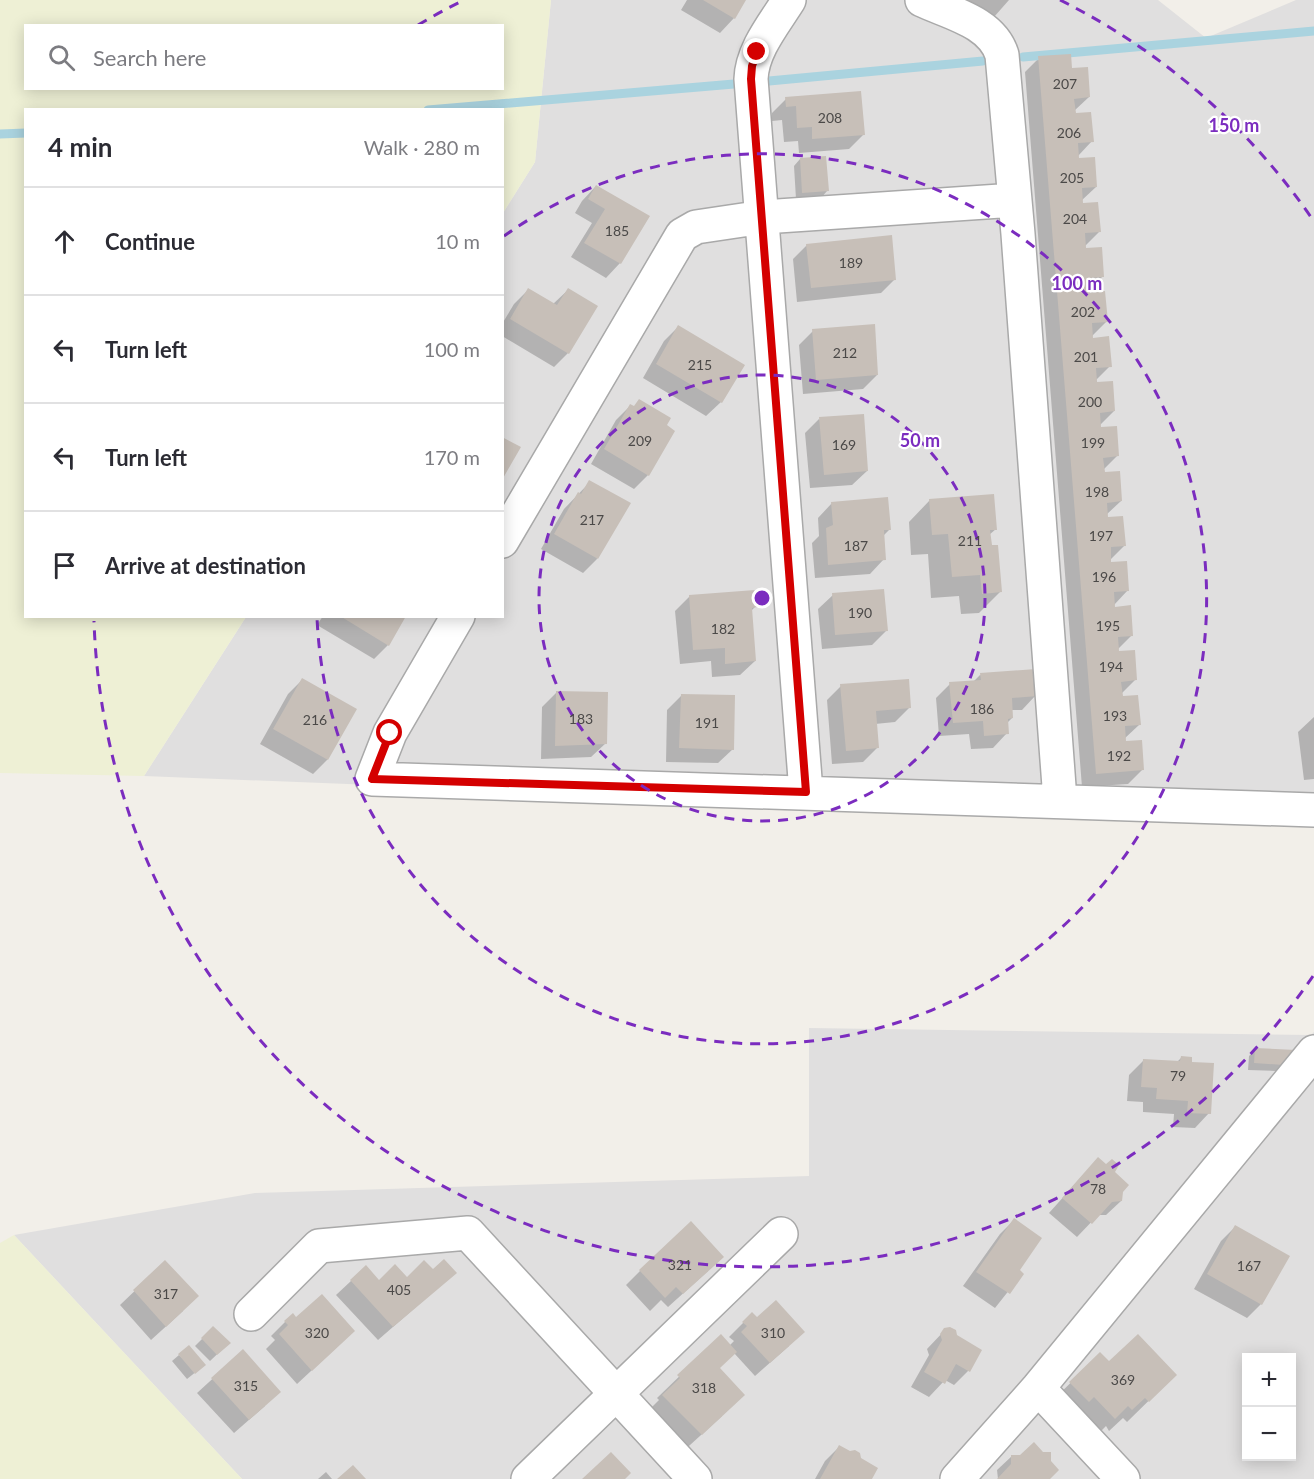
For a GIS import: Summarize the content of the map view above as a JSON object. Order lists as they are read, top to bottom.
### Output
{
  "house_numbers": [
    "207",
    "208",
    "206",
    "205",
    "204",
    "185",
    "189",
    "202",
    "212",
    "201",
    "215",
    "200",
    "209",
    "199",
    "169",
    "198",
    "217",
    "197",
    "211",
    "187",
    "196",
    "190",
    "195",
    "182",
    "194",
    "186",
    "193",
    "183",
    "216",
    "191",
    "192",
    "79",
    "78",
    "321",
    "167",
    "405",
    "317",
    "320",
    "310",
    "369",
    "315",
    "318"
  ],
  "page": {
    "search": "Search here",
    "heading": ["4 min", "Walk · 280 m"],
    "list": [
      ["Continue", "10 m"],
      ["Turn left", "100 m"],
      ["Turn left", "170 m"],
      "Arrive at destination"
    ],
    "map_buttons": ["+", "−"]
  },
  "rings": ["150 m", "100 m", "50 m"]
}
